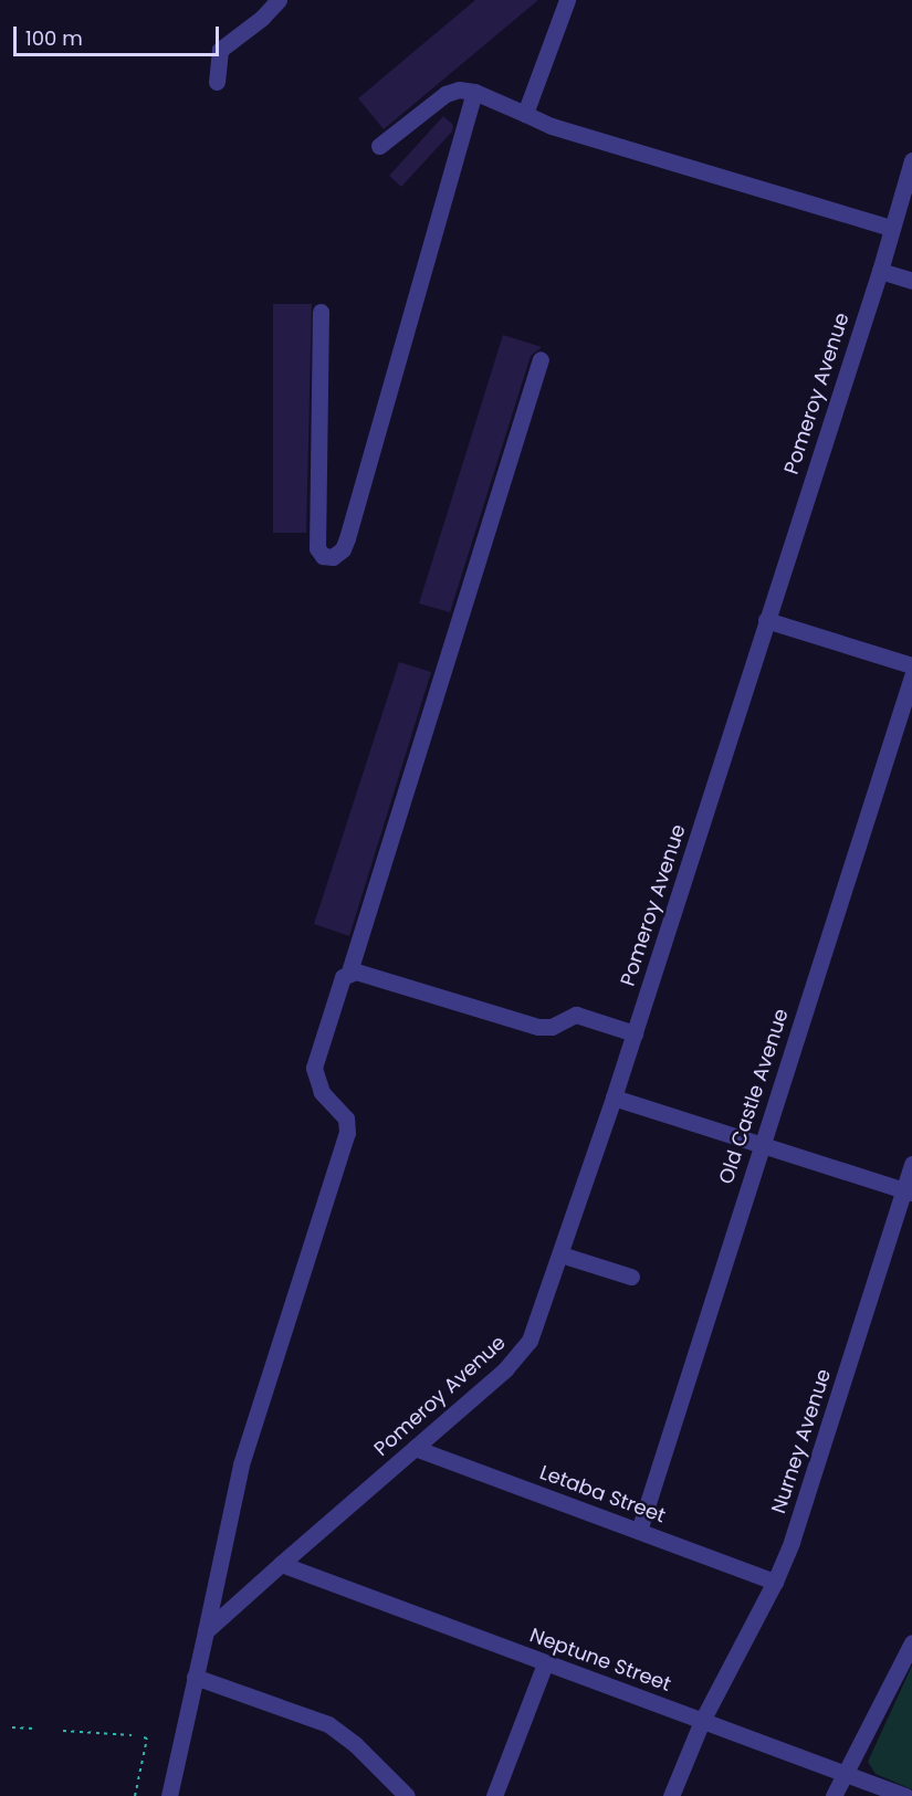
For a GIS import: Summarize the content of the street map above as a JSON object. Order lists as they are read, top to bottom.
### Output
{
  "streets": {
    "street": [
      "Pomeroy Avenue",
      "Old Castle Avenue",
      "Nurney Avenue",
      "Letaba Street",
      "Neptune Street"
    ]
  },
  "crossings": [
    ["Pomeroy Avenue", "Letaba Street"],
    ["Pomeroy Avenue", "Neptune Street"],
    ["Old Castle Avenue", "Letaba Street"],
    ["Nurney Avenue", "Letaba Street"],
    ["Nurney Avenue", "Neptune Street"]
  ],
  "scale_bar": "100 m"
}
